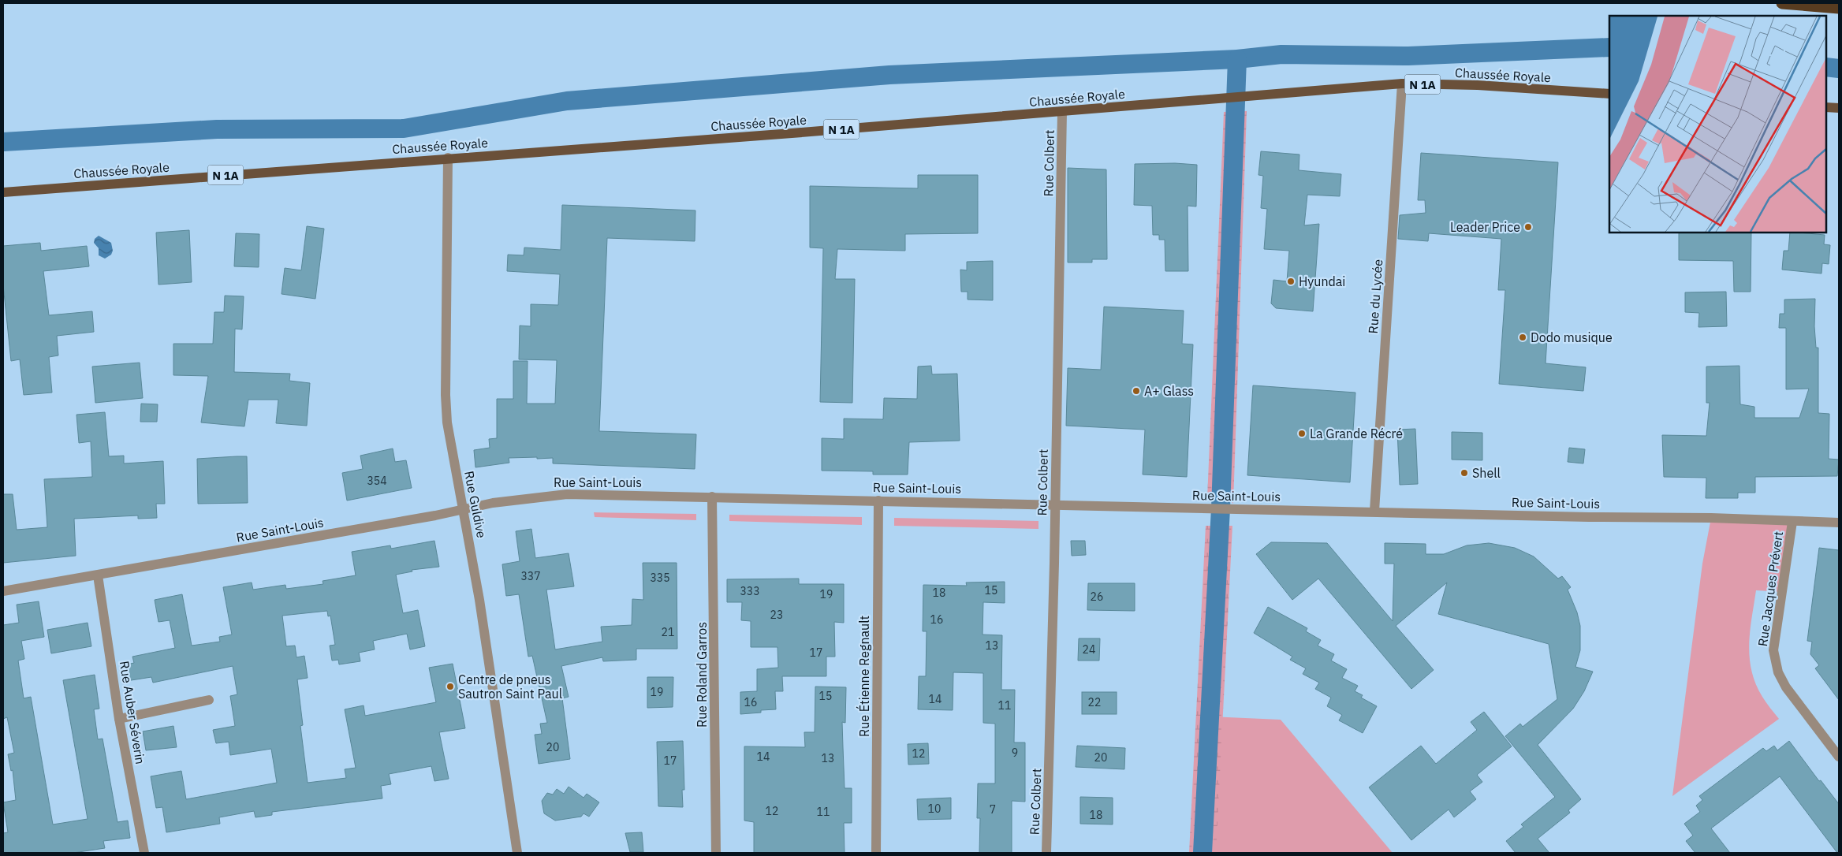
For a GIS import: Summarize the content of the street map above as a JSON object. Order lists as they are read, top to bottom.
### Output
{
  "streets": {
    "main road": ["Chaussée Royale", "N 1A"],
    "street": [
      "Rue Colbert",
      "Rue du Lycée",
      "Rue Saint-Louis",
      "Rue Guldive",
      "Rue Jacques Prévert",
      "Rue Roland Garros",
      "Rue Étienne Regnault",
      "Rue Auber Séverin"
    ]
  },
  "crossings": [
    ["Chaussée Royale", "Rue Colbert"],
    ["Chaussée Royale", "Rue du Lycée"],
    ["Chaussée Royale", "Rue Guldive"],
    ["Rue Colbert", "Rue Saint-Louis"],
    ["Rue du Lycée", "Rue Saint-Louis"],
    ["Rue Saint-Louis", "Rue Guldive"],
    ["Rue Saint-Louis", "Rue Jacques Prévert"],
    ["Rue Saint-Louis", "Rue Roland Garros"],
    ["Rue Saint-Louis", "Rue Étienne Regnault"],
    ["Rue Saint-Louis", "Rue Auber Séverin"]
  ],
  "places": [
    "Leader Price",
    "Hyundai",
    "Dodo musique",
    "A+ Glass",
    "La Grande Récré",
    "Shell",
    "Centre de pneus Sautron Saint Paul"
  ],
  "house_numbers": [
    "354",
    "337",
    "335",
    "15",
    "333",
    "18",
    "19",
    "26",
    "23",
    "16",
    "21",
    "13",
    "24",
    "17",
    "19",
    "15",
    "14",
    "16",
    "22",
    "11",
    "20",
    "9",
    "12",
    "14",
    "20",
    "13",
    "17",
    "10",
    "7",
    "12",
    "11",
    "18"
  ]
}
